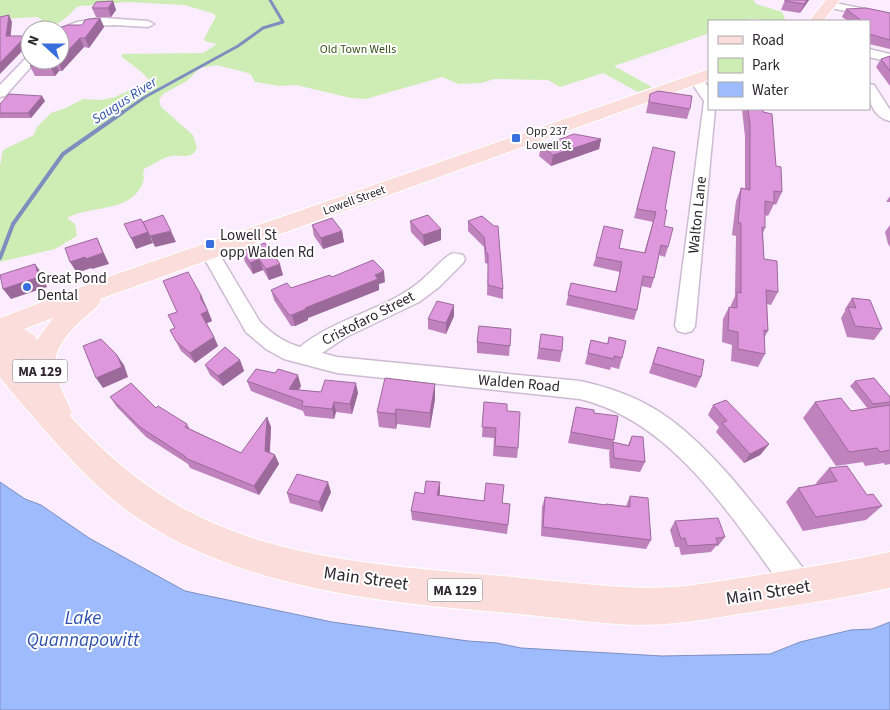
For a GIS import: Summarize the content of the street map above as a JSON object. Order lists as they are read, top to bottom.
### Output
{
  "streets": {
    "main road": ["Lowell Street", "MA 129", "Main Street"],
    "street": ["Walton Lane", "Cristofaro Street", "Walden Road"]
  },
  "crossings": [
    ["Lowell Street", "Walden Road"],
    ["Lowell Street", "Main Street"],
    ["Cristofaro Street", "Walden Road"],
    ["Walden Road", "Main Street"]
  ],
  "water": ["Saugus River", "Lake Quannapowitt"],
  "parks": ["Old Town Wells"],
  "places": {
    "transit": ["Opp 237 Lowell St", "Lowell St opp Walden Rd"],
    "other": ["Great Pond Dental"]
  },
  "legend": ["Road", "Park", "Water"],
  "north": "left"
}
